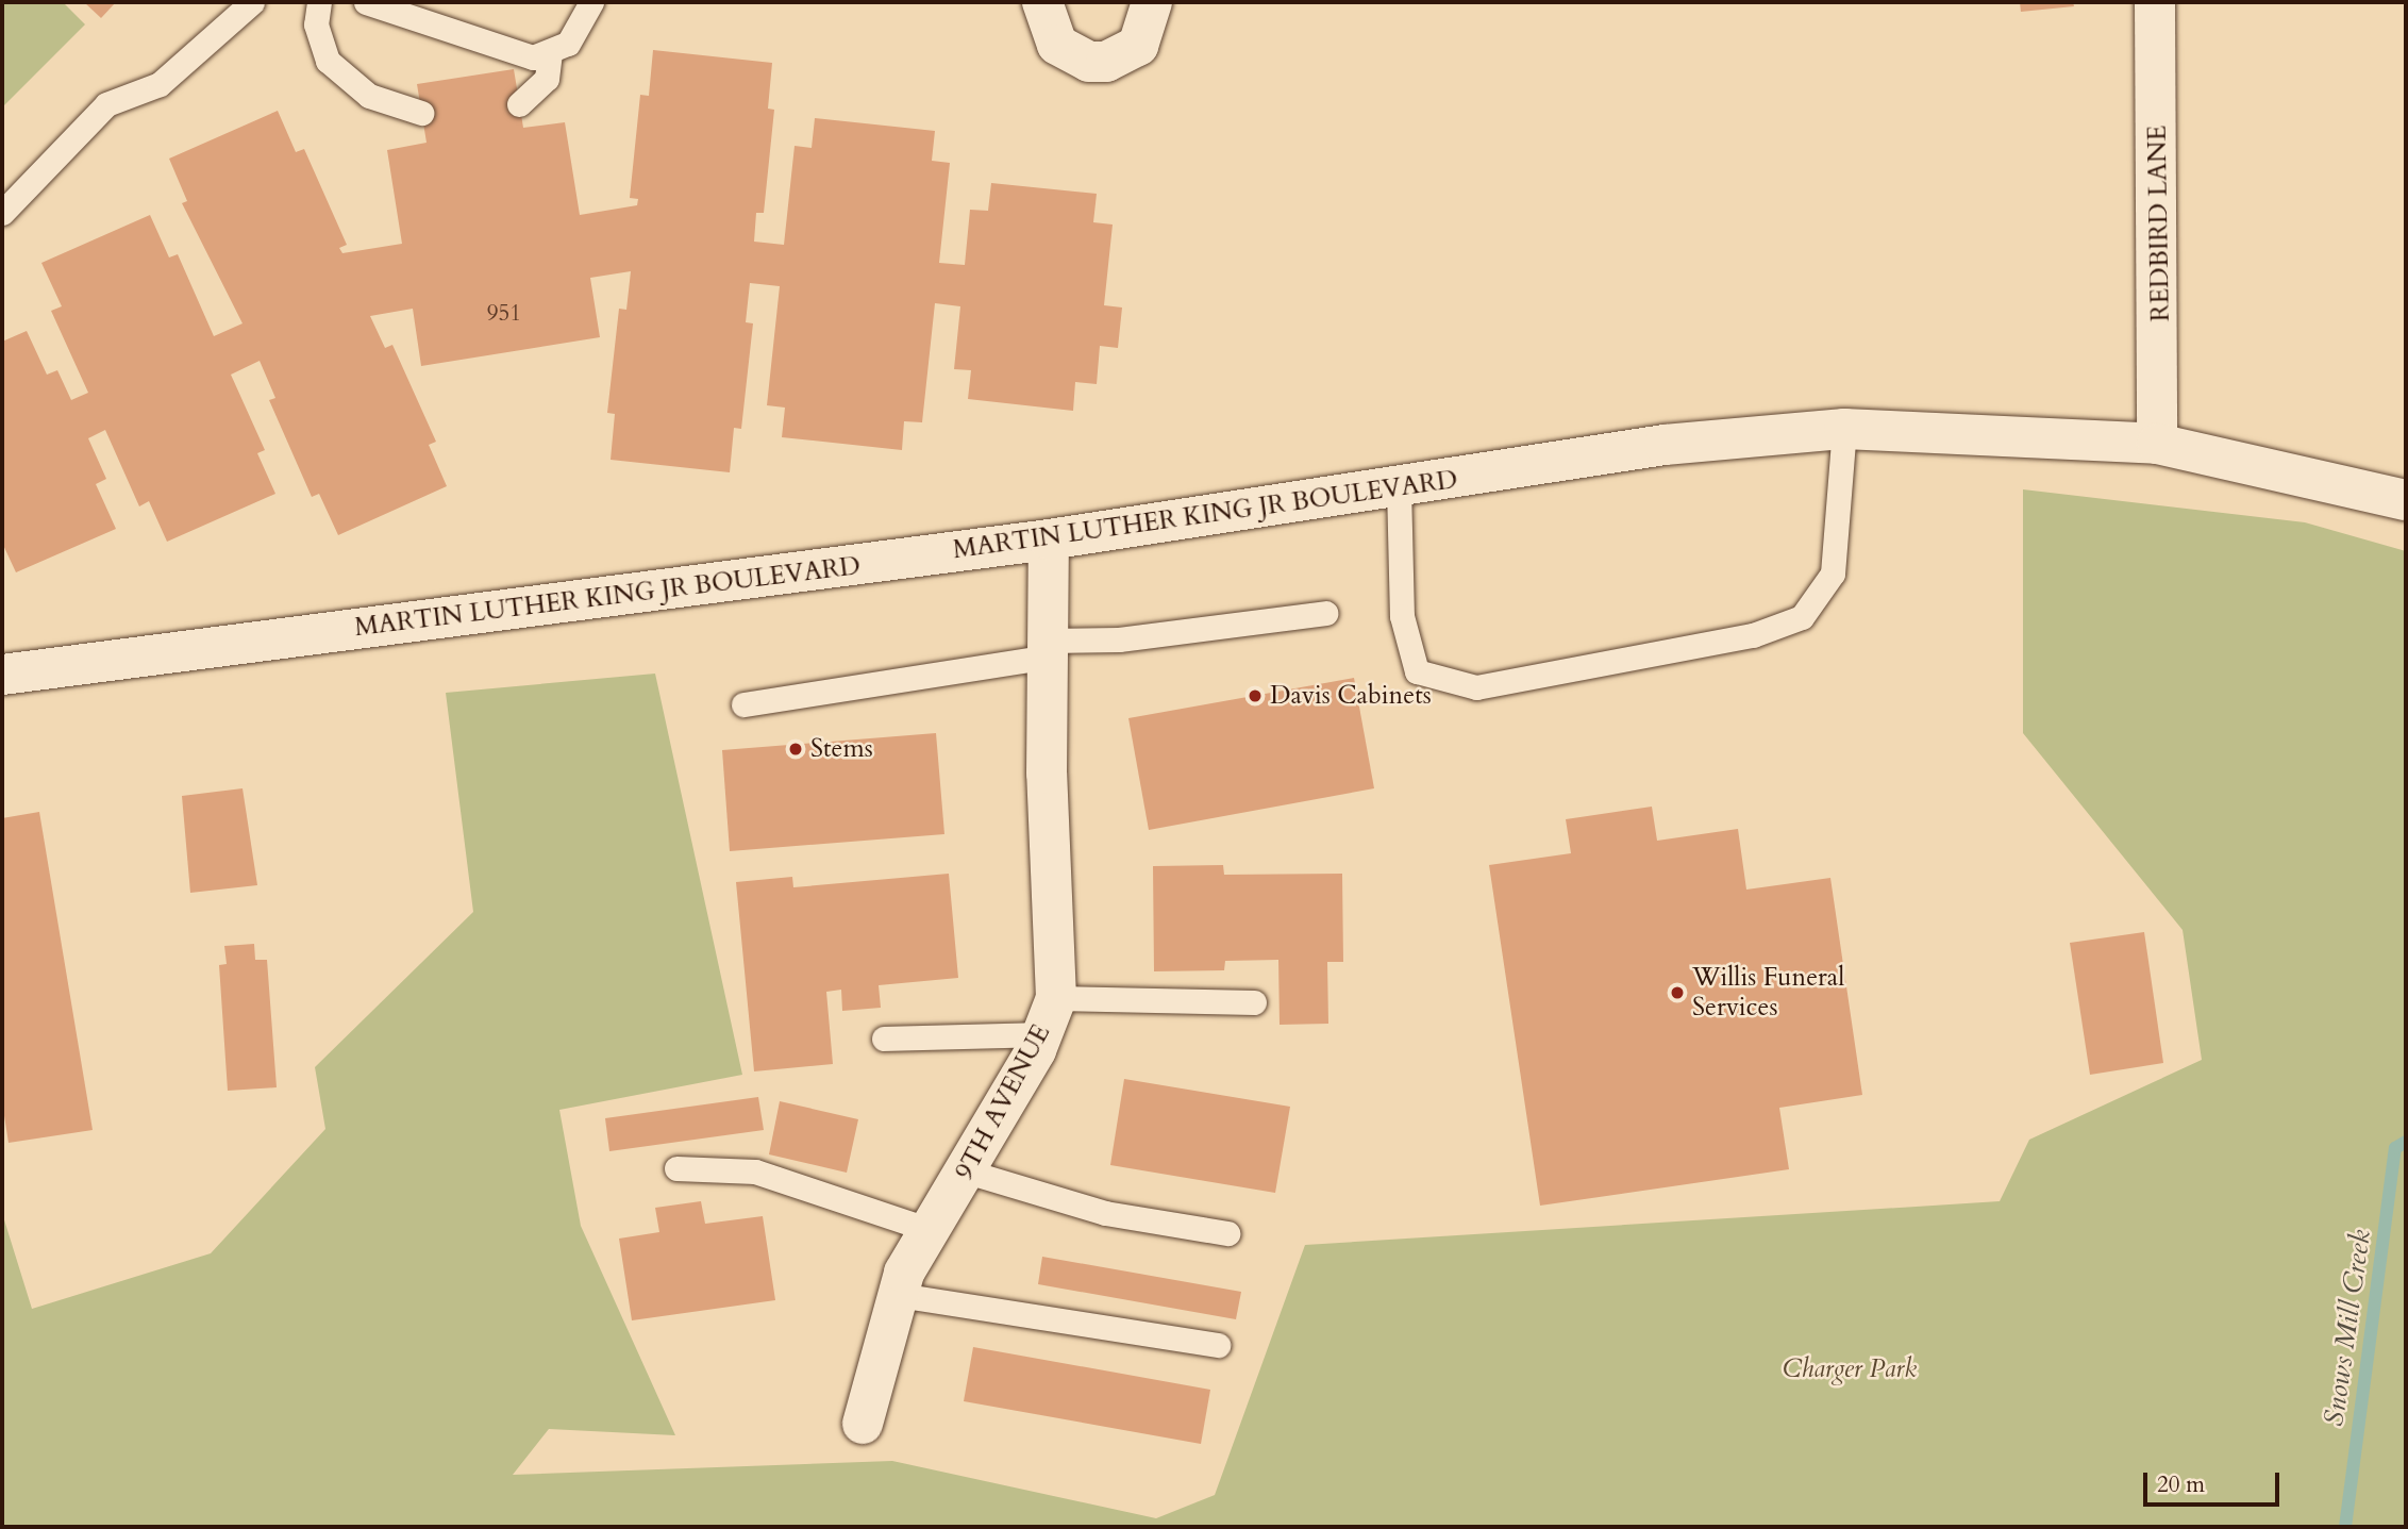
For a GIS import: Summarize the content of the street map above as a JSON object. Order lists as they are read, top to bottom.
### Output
{
  "streets": {
    "main road": ["REDBIRD LANE", "MARTIN LUTHER KING JR BOULEVARD", "9TH AVENUE"]
  },
  "crossings": [
    ["REDBIRD LANE", "MARTIN LUTHER KING JR BOULEVARD"],
    ["MARTIN LUTHER KING JR BOULEVARD", "9TH AVENUE"]
  ],
  "water": ["Snows Mill Creek"],
  "parks": ["Charger Park"],
  "places": ["Davis Cabinets", "Stems", "Willis Funeral Services"],
  "house_numbers": ["951"],
  "scale_bar": "20 m"
}
